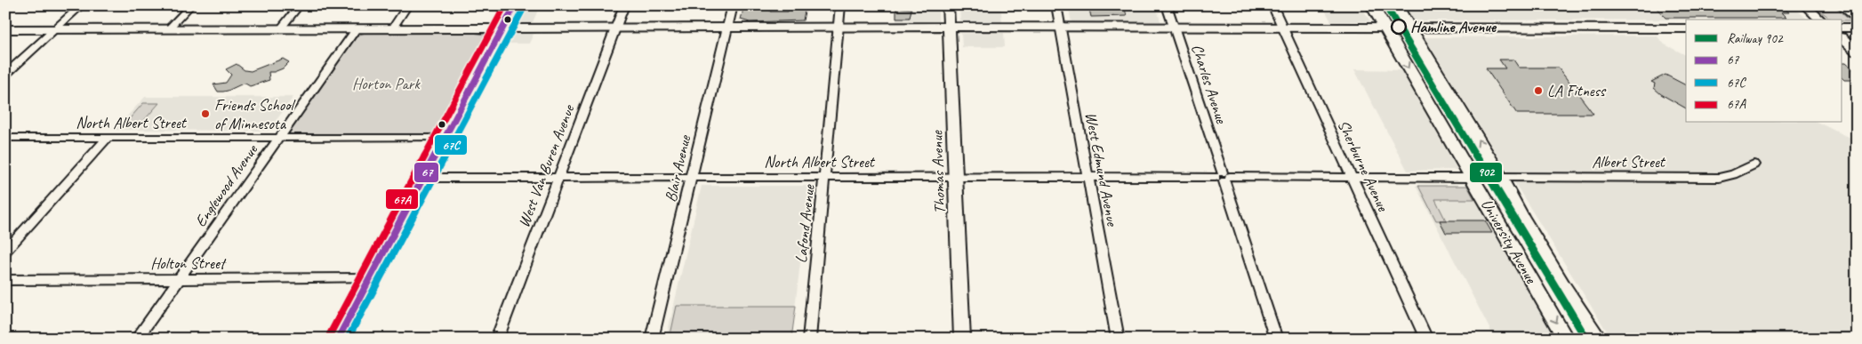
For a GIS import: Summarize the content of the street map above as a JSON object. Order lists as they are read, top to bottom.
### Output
{
  "streets": {
    "main road": ["University Avenue"],
    "street": [
      "Charles Avenue",
      "North Albert Street",
      "Albert Street",
      "Sherburne Avenue",
      "West Van Buren Avenue",
      "Blair Avenue",
      "West Edmund Avenue",
      "Thomas Avenue",
      "Englewood Avenue",
      "Lafond Avenue",
      "Holton Street"
    ]
  },
  "crossings": [
    ["Charles Avenue", "North Albert Street"],
    ["North Albert Street", "Sherburne Avenue"],
    ["North Albert Street", "West Van Buren Avenue"],
    ["North Albert Street", "Blair Avenue"],
    ["North Albert Street", "West Edmund Avenue"],
    ["North Albert Street", "Thomas Avenue"],
    ["North Albert Street", "Englewood Avenue"],
    ["North Albert Street", "Lafond Avenue"],
    ["North Albert Street", "University Avenue"],
    ["Albert Street", "University Avenue"],
    ["Englewood Avenue", "Holton Street"]
  ],
  "parks": ["Horton Park"],
  "places": ["Hamline Avenue", "LA Fitness", "Friends School of Minnesota"],
  "lines": [
    "rail line 902",
    "transit line 67",
    "transit line 67A",
    "transit line 67C"
  ],
  "legend": [
    "Railway 902",
    "67",
    "67C",
    "67A"
  ]
}
